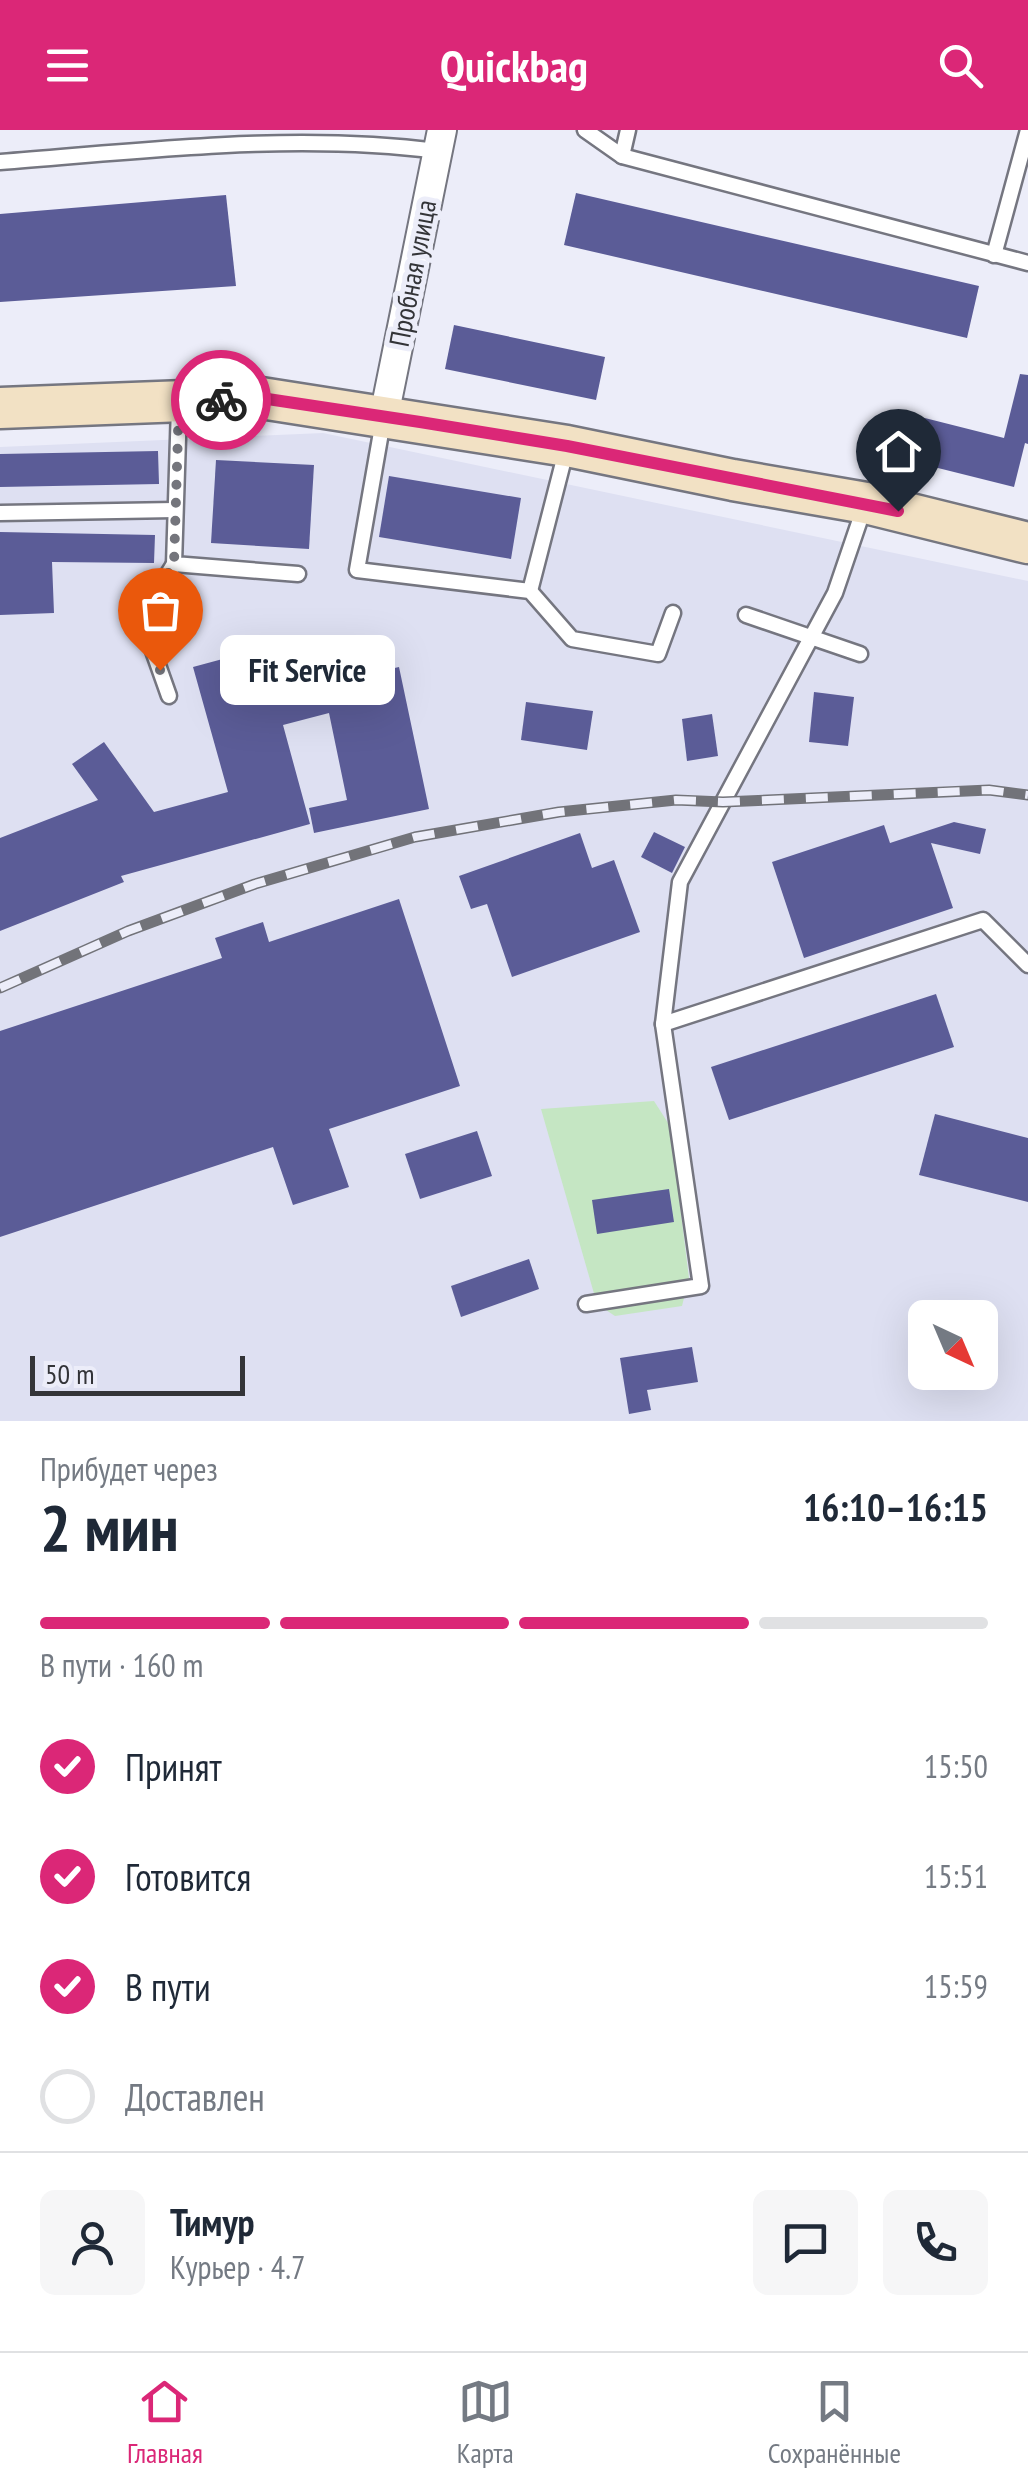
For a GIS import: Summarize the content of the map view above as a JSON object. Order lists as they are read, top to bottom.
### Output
{
  "streets": {
    "street": ["Пробная улица"]
  },
  "places": ["Fit Service"],
  "scale_bar": "50 m",
  "north": "bottom right",
  "page": {
    "header": "Quickbag",
    "bubble": "Fit Service",
    "scale": "50 m",
    "heading": ["2 мин", "Прибудет через", "16:10–16:15"],
    "panel": ["Тимур", "Курьер · 4.7"],
    "bar": "В пути · 160 m",
    "list": [
      ["Принят", "15:50"],
      ["Готовится", "15:51"],
      ["В пути", "15:59"],
      "Доставлен"
    ],
    "tabs": ["Главная", "Карта", "Сохранённые"]
  }
}
